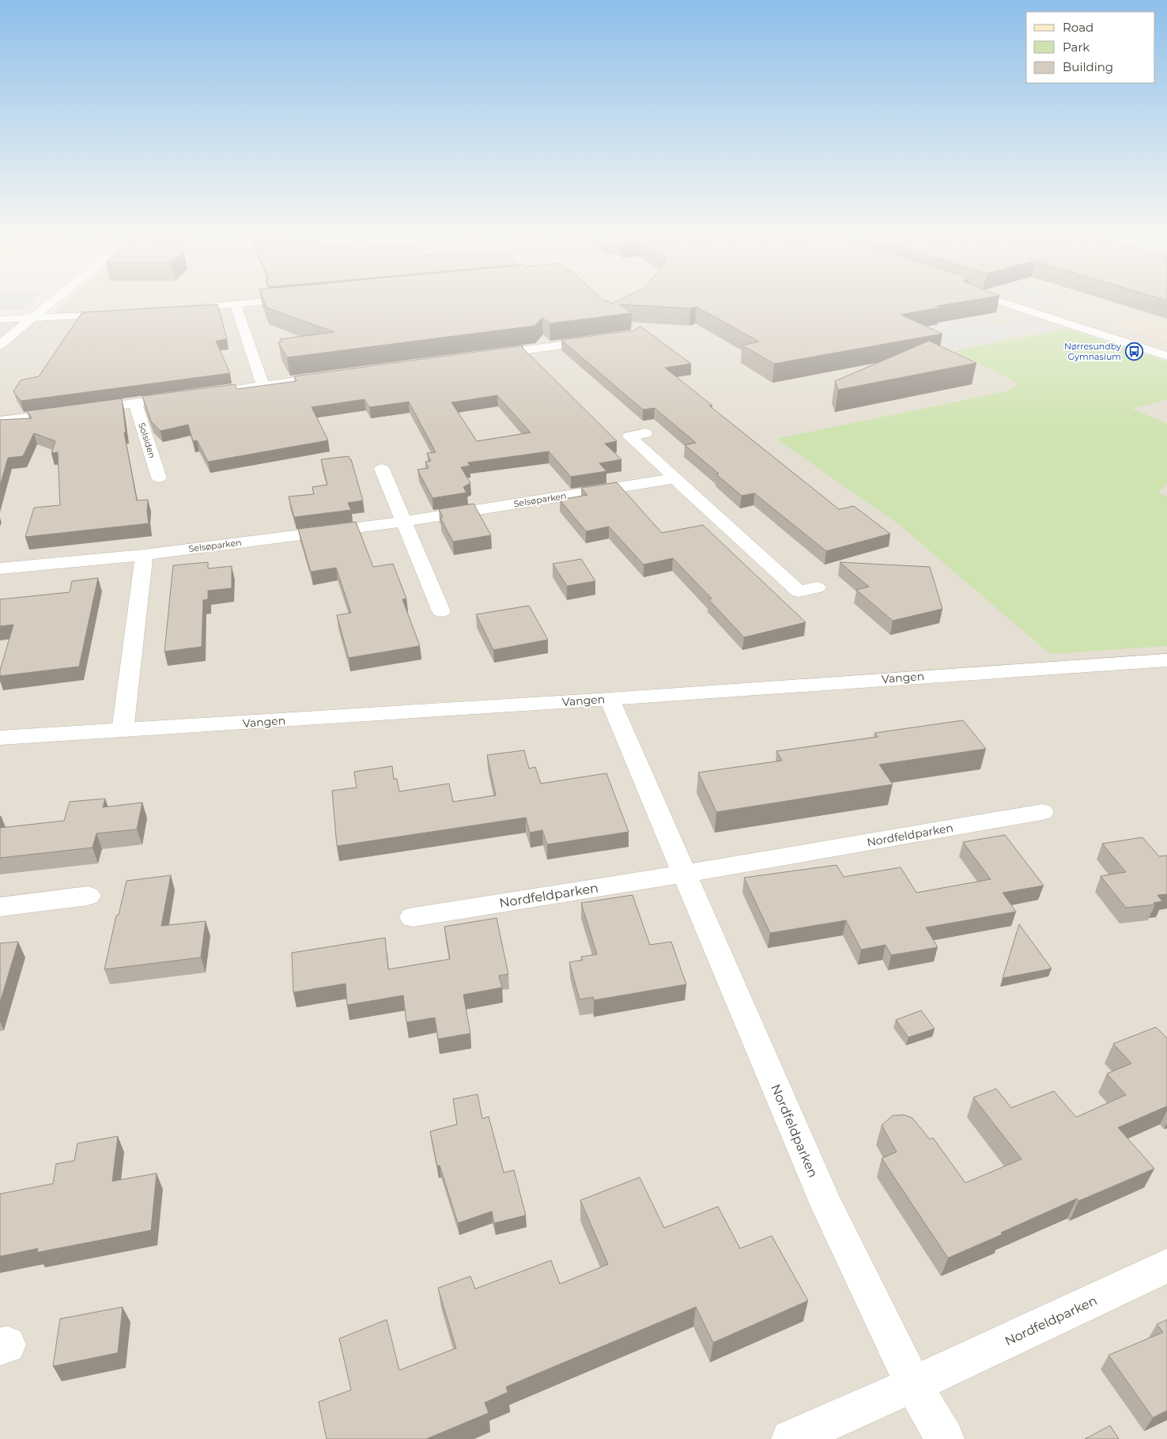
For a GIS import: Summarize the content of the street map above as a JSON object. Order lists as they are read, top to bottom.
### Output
{
  "streets": {
    "street": [
      "Solsiden",
      "Selsøparken",
      "Vangen",
      "Nordfeldparken"
    ]
  },
  "crossings": [
    ["Vangen", "Nordfeldparken"]
  ],
  "places": {
    "bus stop": ["Nørresundby Gymnasium"]
  },
  "legend": ["Road", "Park", "Building"]
}
